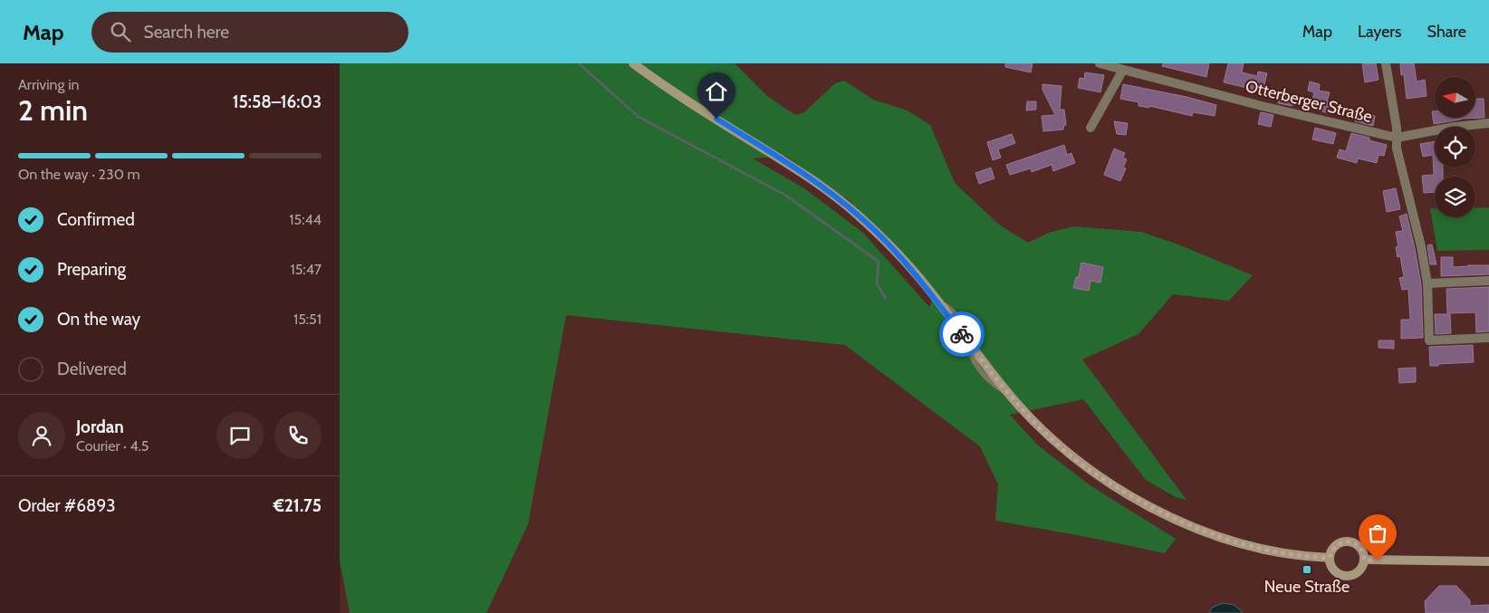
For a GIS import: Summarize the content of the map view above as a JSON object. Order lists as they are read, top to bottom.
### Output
{
  "streets": {
    "street": ["Otterberger Straße"]
  },
  "places": {
    "transit": ["Neue Straße"]
  },
  "north": "left",
  "page": {
    "header": "Map",
    "search": "Search here",
    "nav": ["Map", "Layers", "Share"],
    "heading": ["2 min", "Arriving in", "15:58–16:03"],
    "panel": [
      "Jordan",
      "Courier · 4.5",
      "Order #6893",
      "€21.75"
    ],
    "bar": "On the way · 230 m",
    "list": [
      ["Confirmed", "15:44"],
      ["Preparing", "15:47"],
      ["On the way", "15:51"],
      "Delivered"
    ]
  }
}
